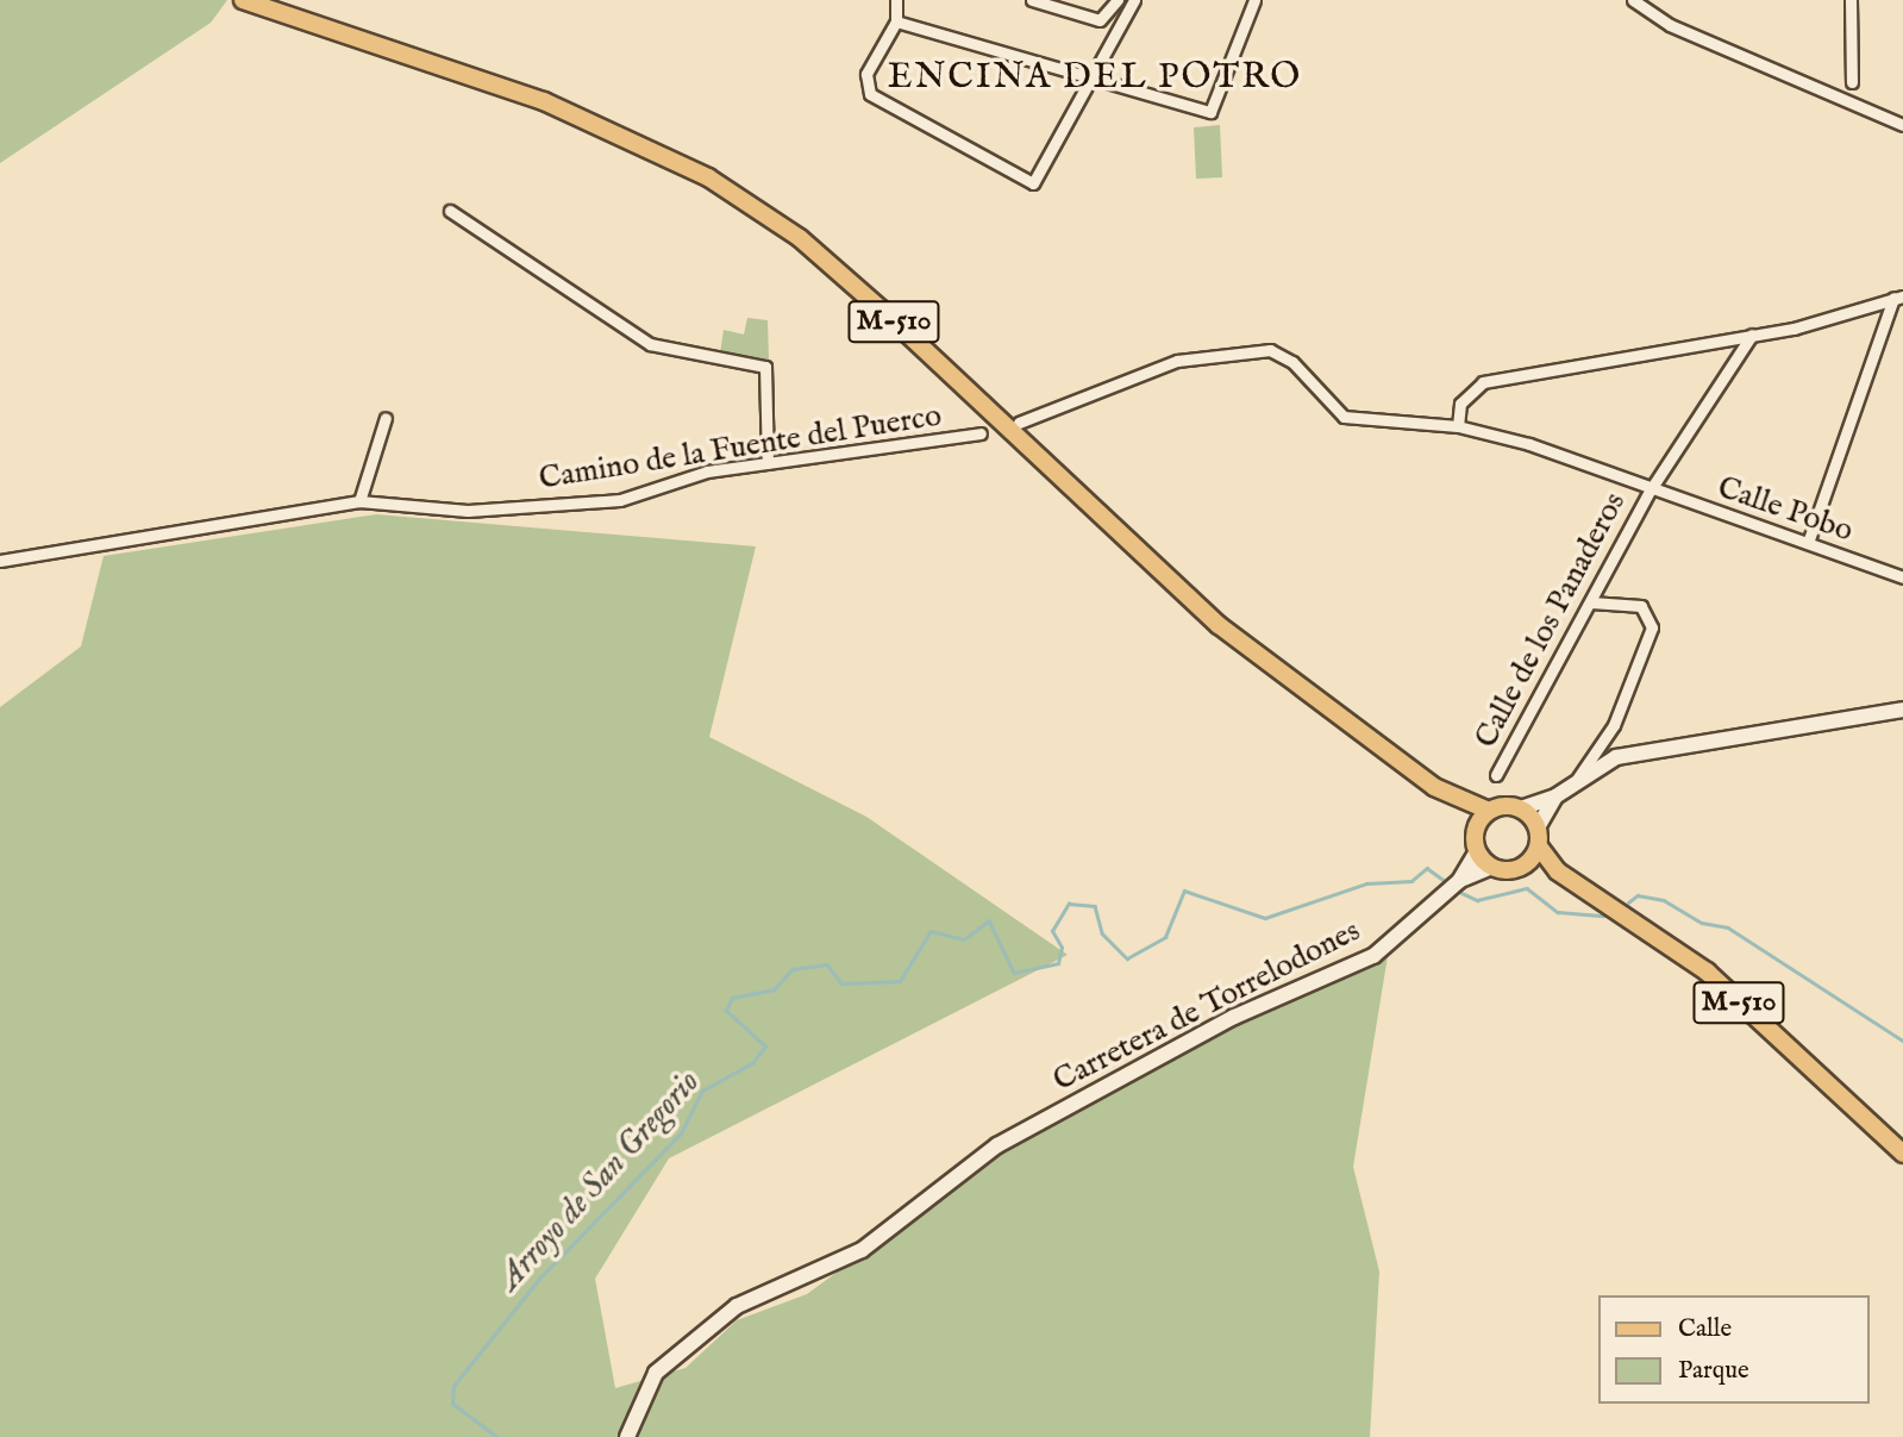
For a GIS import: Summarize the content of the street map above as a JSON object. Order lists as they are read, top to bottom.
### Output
{
  "streets": {
    "main road": ["M-510", "Carretera de Torrelodones"],
    "street": ["Camino de la Fuente del Puerco", "Calle Pobo", "Calle de los Panaderos"]
  },
  "crossings": [
    ["M-510", "Carretera de Torrelodones"],
    ["Calle Pobo", "Calle de los Panaderos"]
  ],
  "districts": ["ENCINA DEL POTRO"],
  "water": ["Arroyo de San Gregorio"],
  "legend": ["Calle", "Parque"]
}
